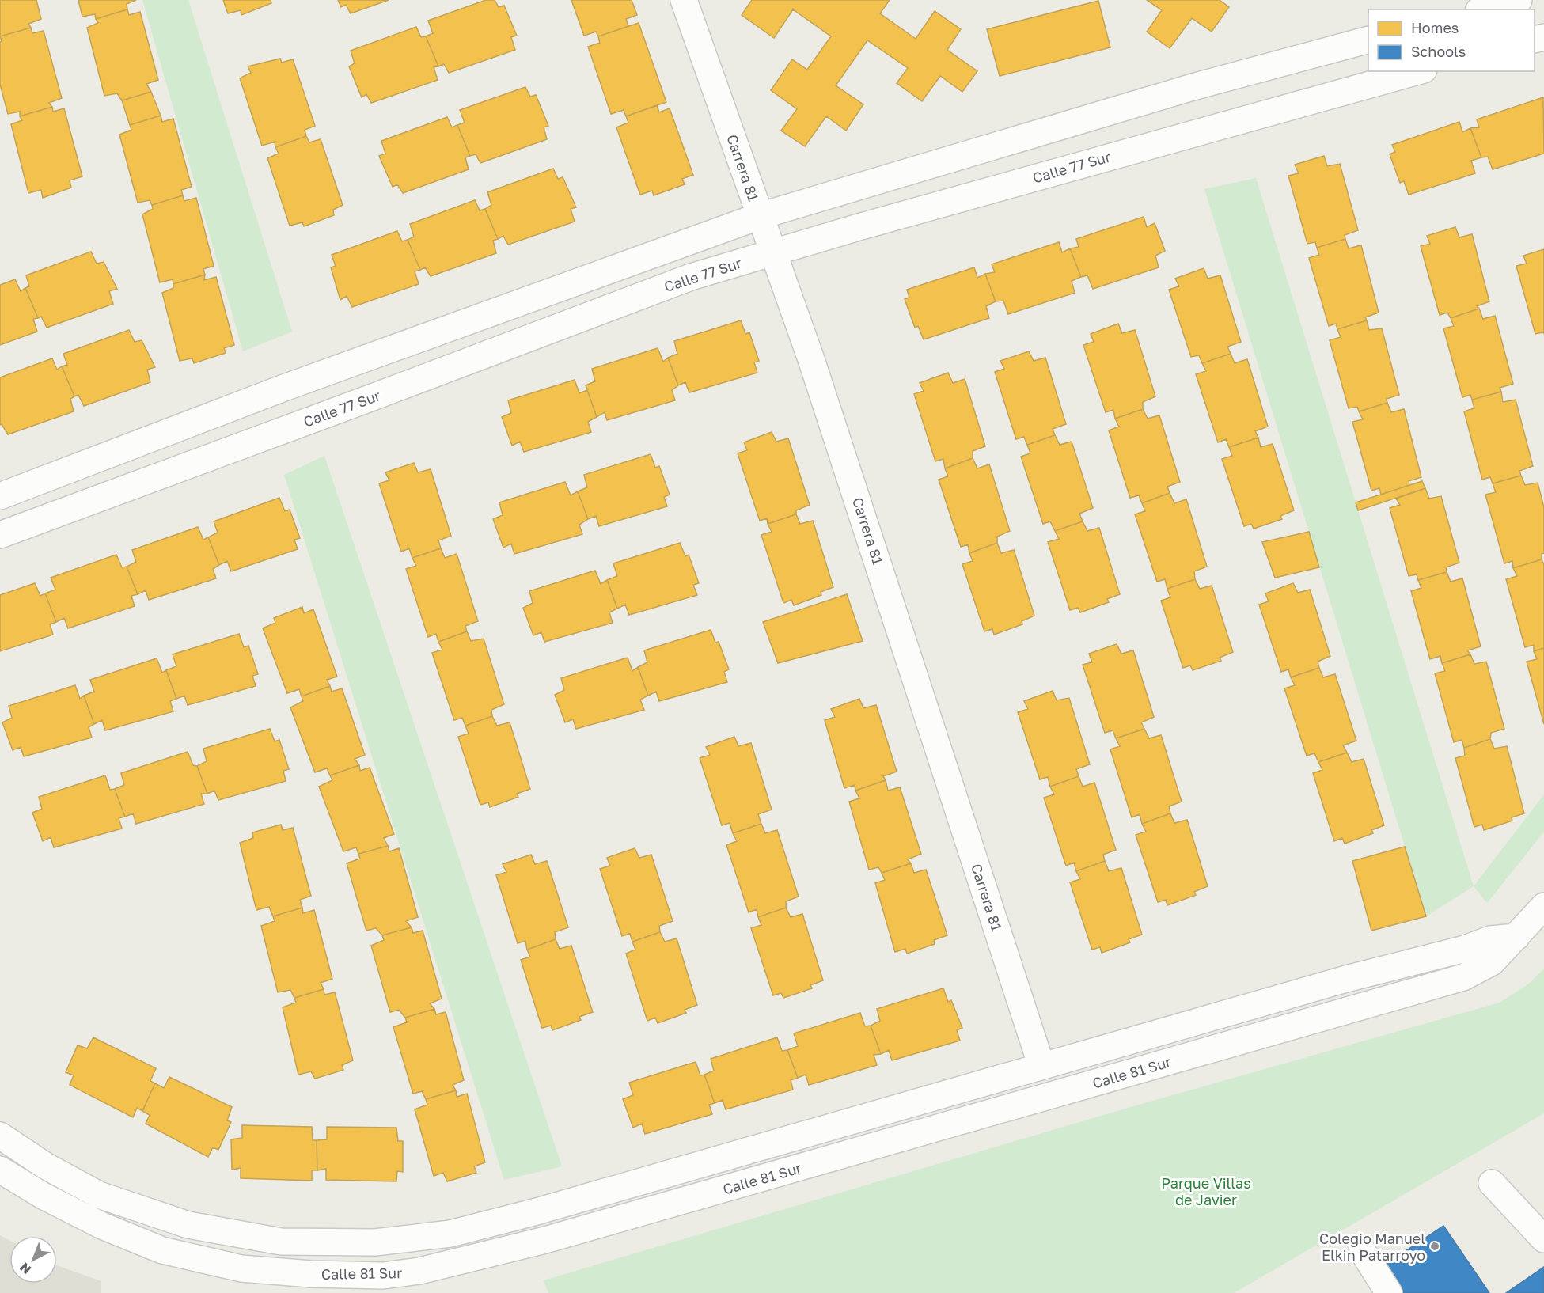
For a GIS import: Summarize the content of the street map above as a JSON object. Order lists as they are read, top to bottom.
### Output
{
  "streets": {
    "street": ["Calle 77 Sur", "Carrera 81", "Calle 81 Sur"]
  },
  "crossings": [
    ["Calle 77 Sur", "Carrera 81"]
  ],
  "parks": ["Parque Villas de Javier"],
  "places": ["Colegio Manuel Elkin Patarroyo"],
  "legend": ["Homes", "Schools"],
  "north": "bottom left"
}
